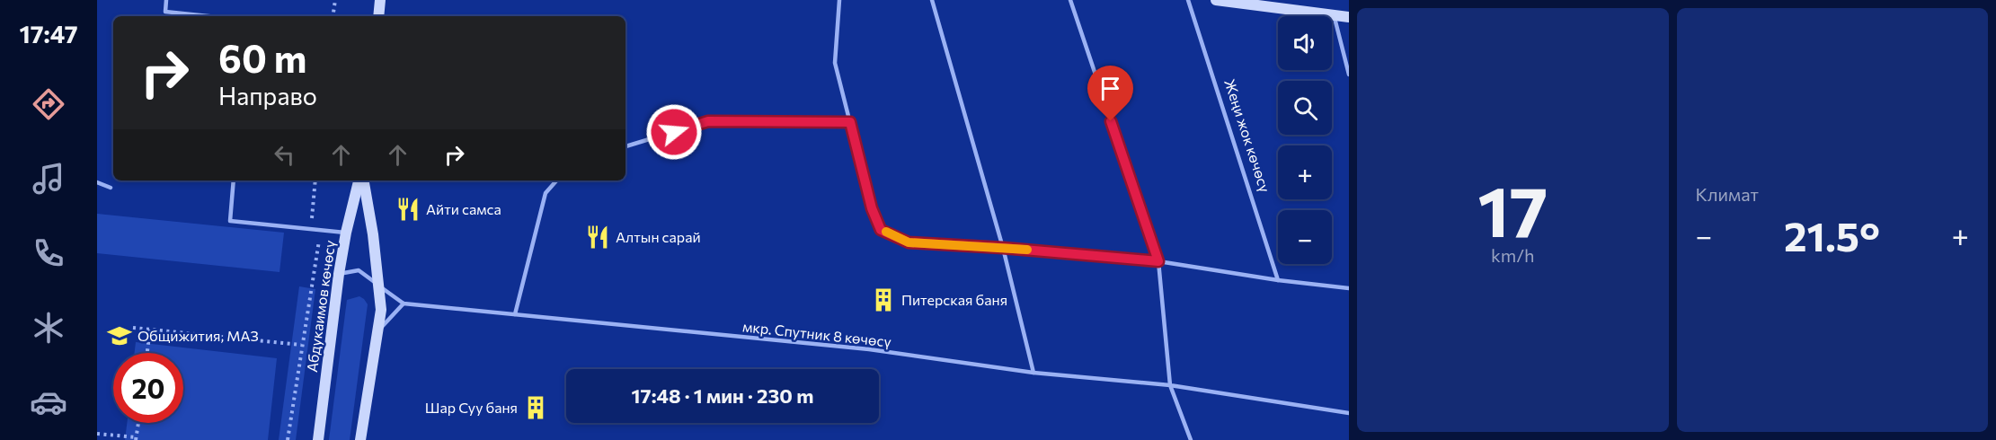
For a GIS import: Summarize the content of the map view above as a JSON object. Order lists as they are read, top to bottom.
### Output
{
  "streets": {
    "main road": ["Абдукаимов көчөсү"],
    "lane": ["Жеңи жок көчөсү", "мкр. Спутник 8 көчөсү"]
  },
  "places": {
    "restaurant": ["Айти самса", "Алтын сарай"],
    "building": ["Питерская баня", "Шар Суу баня"],
    "school or university": ["Общижития, МАЗ"]
  },
  "page": {
    "tabs": "17:47",
    "tile": [
      ["17", "km/h"],
      "Климат"
    ],
    "map_buttons": ["+", "−"],
    "turn": ["60 m", "Направо"],
    "heat": ["−", "21.5°", "+"],
    "limit": "20",
    "trip": "17:48 · 1 мин · 230 m"
  }
}
